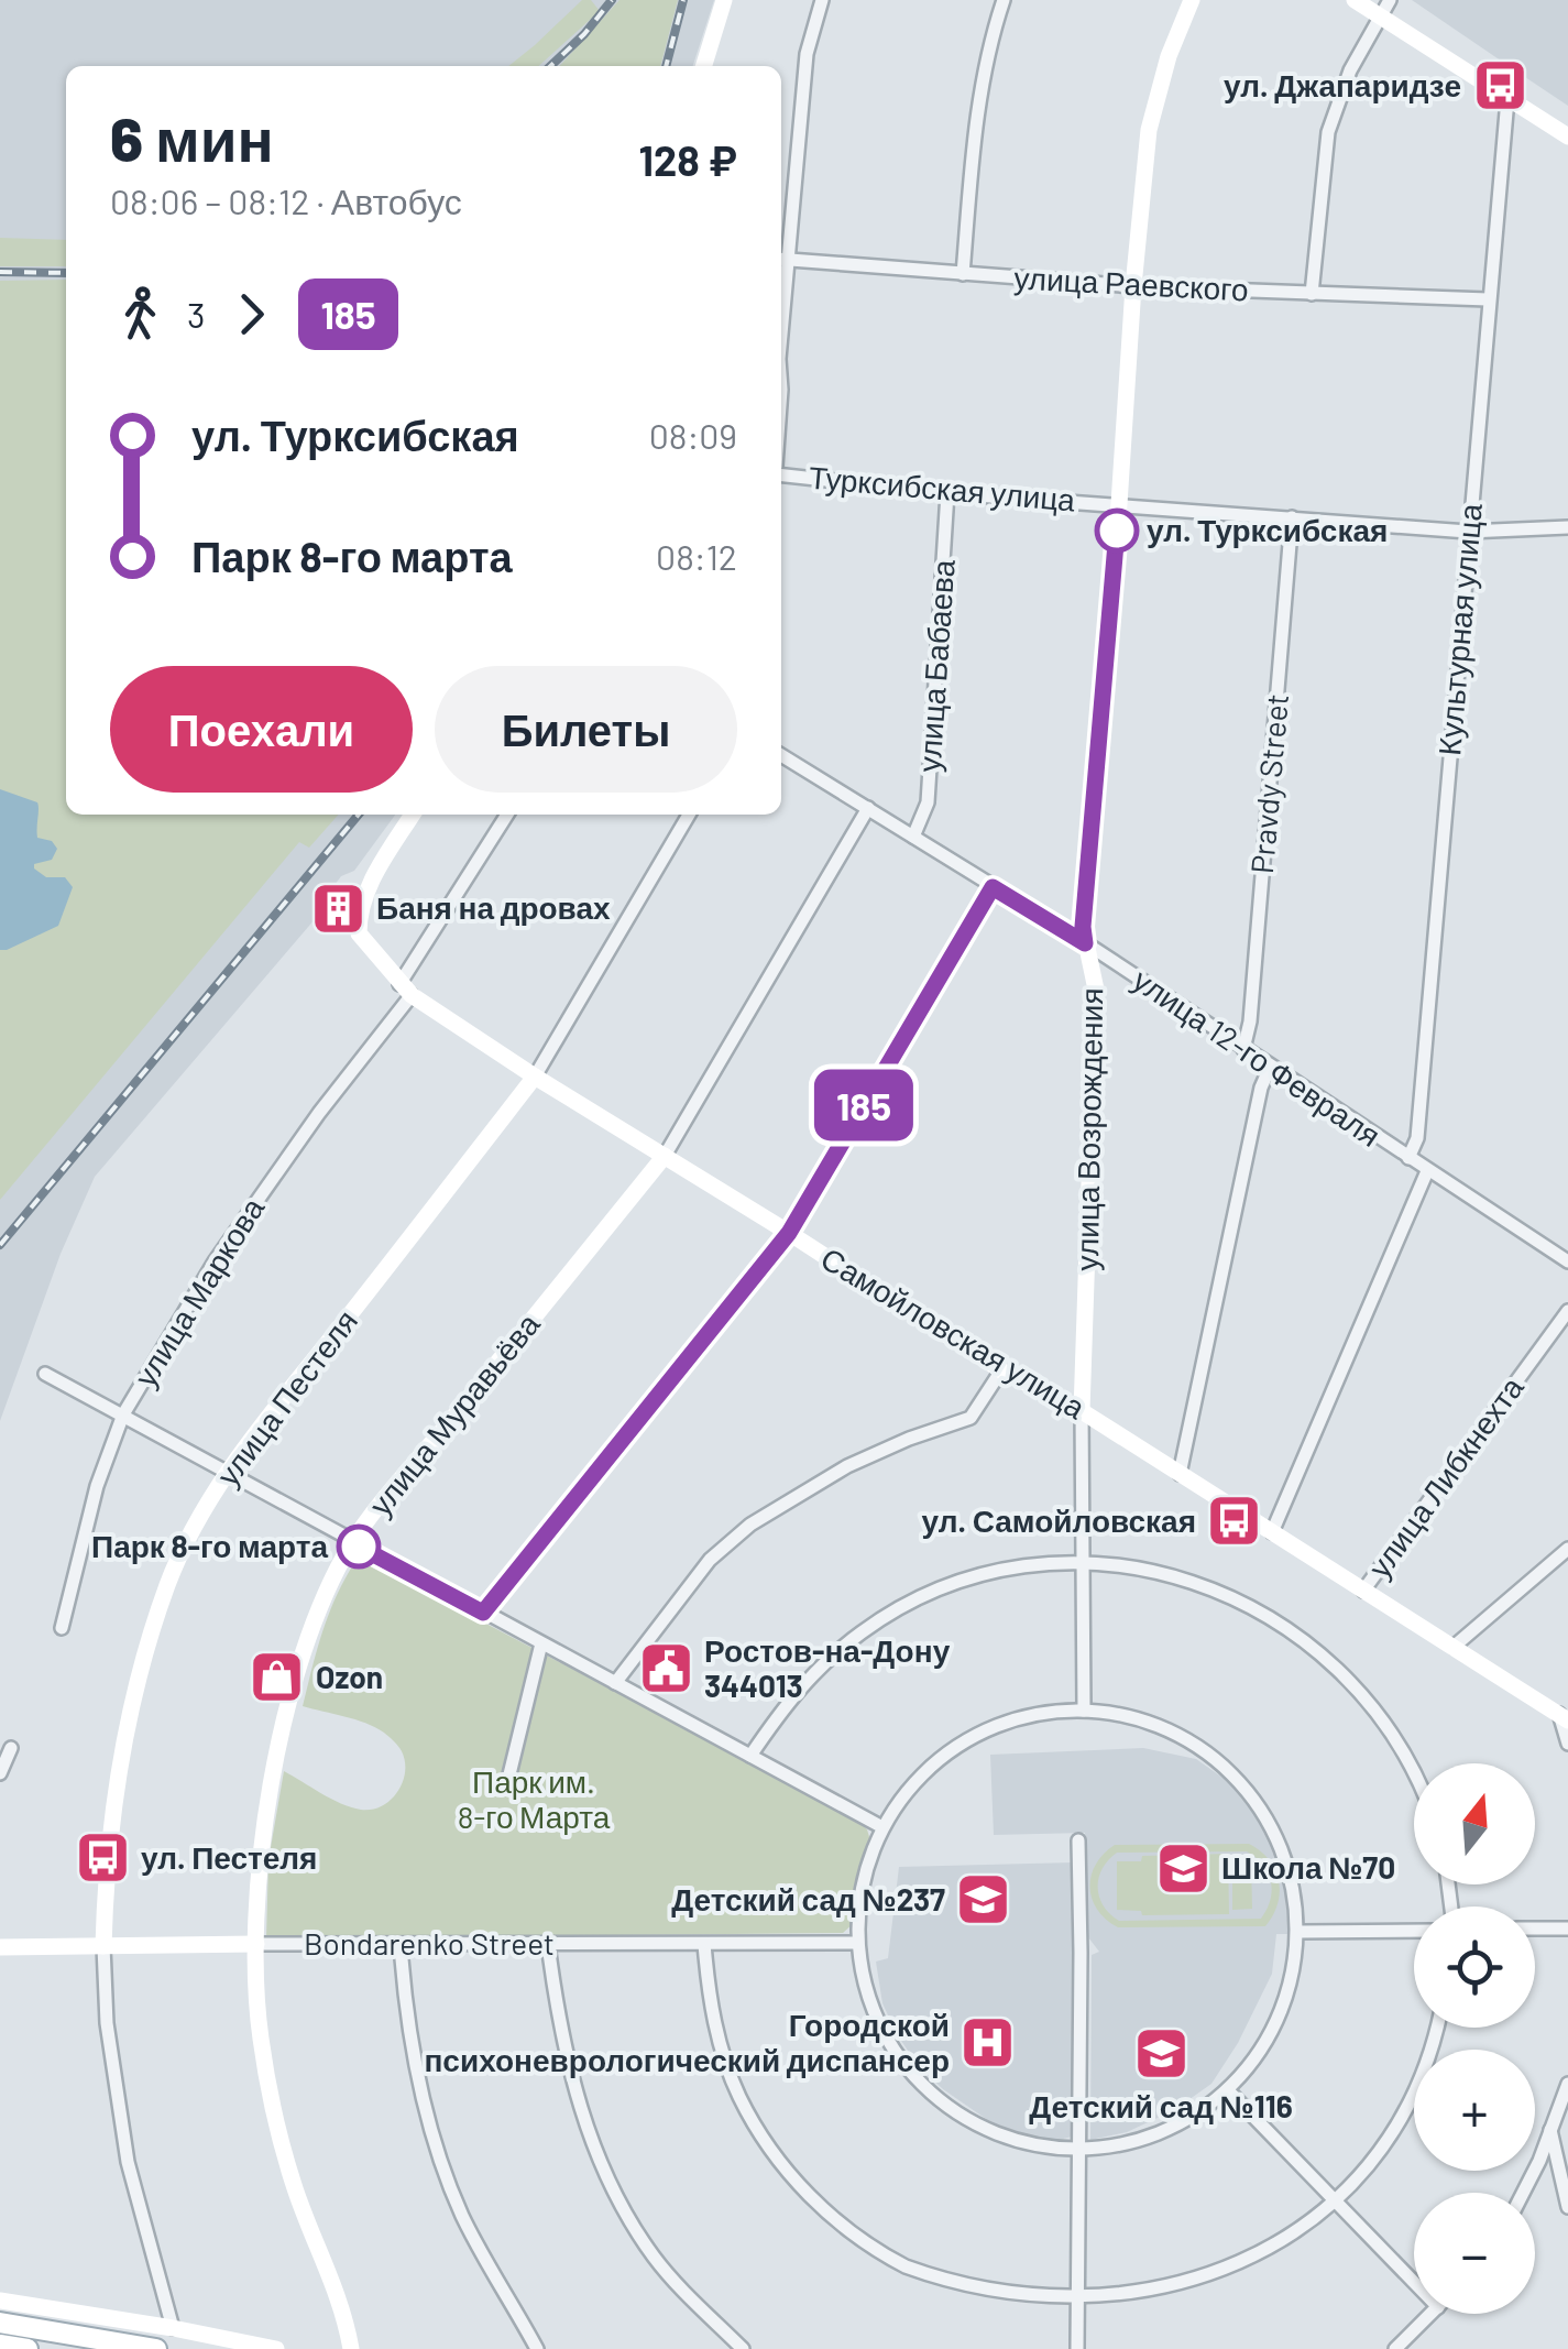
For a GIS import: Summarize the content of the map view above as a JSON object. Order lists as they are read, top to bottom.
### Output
{
  "streets": {
    "street": [
      "улица Раевского",
      "Турксибская улица",
      "Культурная улица",
      "улица Бабаева",
      "Pravdy Street",
      "улица 12-го Февраля",
      "улица Возрождения",
      "улица Маркова",
      "Самойловская улица",
      "улица Пестеля",
      "улица Муравьёва",
      "улица Либкнехта",
      "Bondarenko Street"
    ]
  },
  "crossings": [
    ["улица Раевского", "Культурная улица"],
    ["улица Раевского", "улица Возрождения"],
    ["Турксибская улица", "Культурная улица"],
    ["Турксибская улица", "улица Бабаева"],
    ["Турксибская улица", "Pravdy Street"],
    ["Турксибская улица", "улица Возрождения"],
    ["Культурная улица", "улица 12-го Февраля"],
    ["улица Бабаева", "улица 12-го Февраля"],
    ["Pravdy Street", "улица 12-го Февраля"],
    ["улица 12-го Февраля", "улица Возрождения"],
    ["улица 12-го Февраля", "улица Муравьёва"],
    ["улица Возрождения", "Самойловская улица"],
    ["улица Маркова", "Самойловская улица"],
    ["Самойловская улица", "улица Пестеля"],
    ["Самойловская улица", "улица Муравьёва"],
    ["Самойловская улица", "улица Либкнехта"],
    ["улица Пестеля", "Bondarenko Street"],
    ["улица Муравьёва", "Bondarenko Street"]
  ],
  "parks": ["Парк им. 8-го Марта"],
  "places": {
    "bus stop": ["ул. Джапаридзе", "ул. Самойловская", "ул. Пестеля"],
    "other": ["ул. Турксибская", "Парк 8-го марта"],
    "building": ["Баня на дровах"],
    "public building": ["Ростов-на-Дону 344013"],
    "shop": ["Ozon"],
    "school or university": ["Школа №70", "Детский сад №237", "Детский сад №116"],
    "hospital": ["Городской психоневрологический диспансер"]
  },
  "lines": ["bus line 185"],
  "north": "top",
  "page": {
    "on_map": "185",
    "heading": ["6 мин", "08:06 – 08:12 · Автобус", "128 ₽"],
    "legs": ["3", "185"],
    "list": [
      {
        "name": "ул. Турксибская",
        "value": "08:09"
      },
      {
        "name": "Парк 8-го марта",
        "value": "08:12"
      }
    ],
    "buttons": ["Поехали", "Билеты"],
    "map_buttons": ["+", "−"]
  }
}
